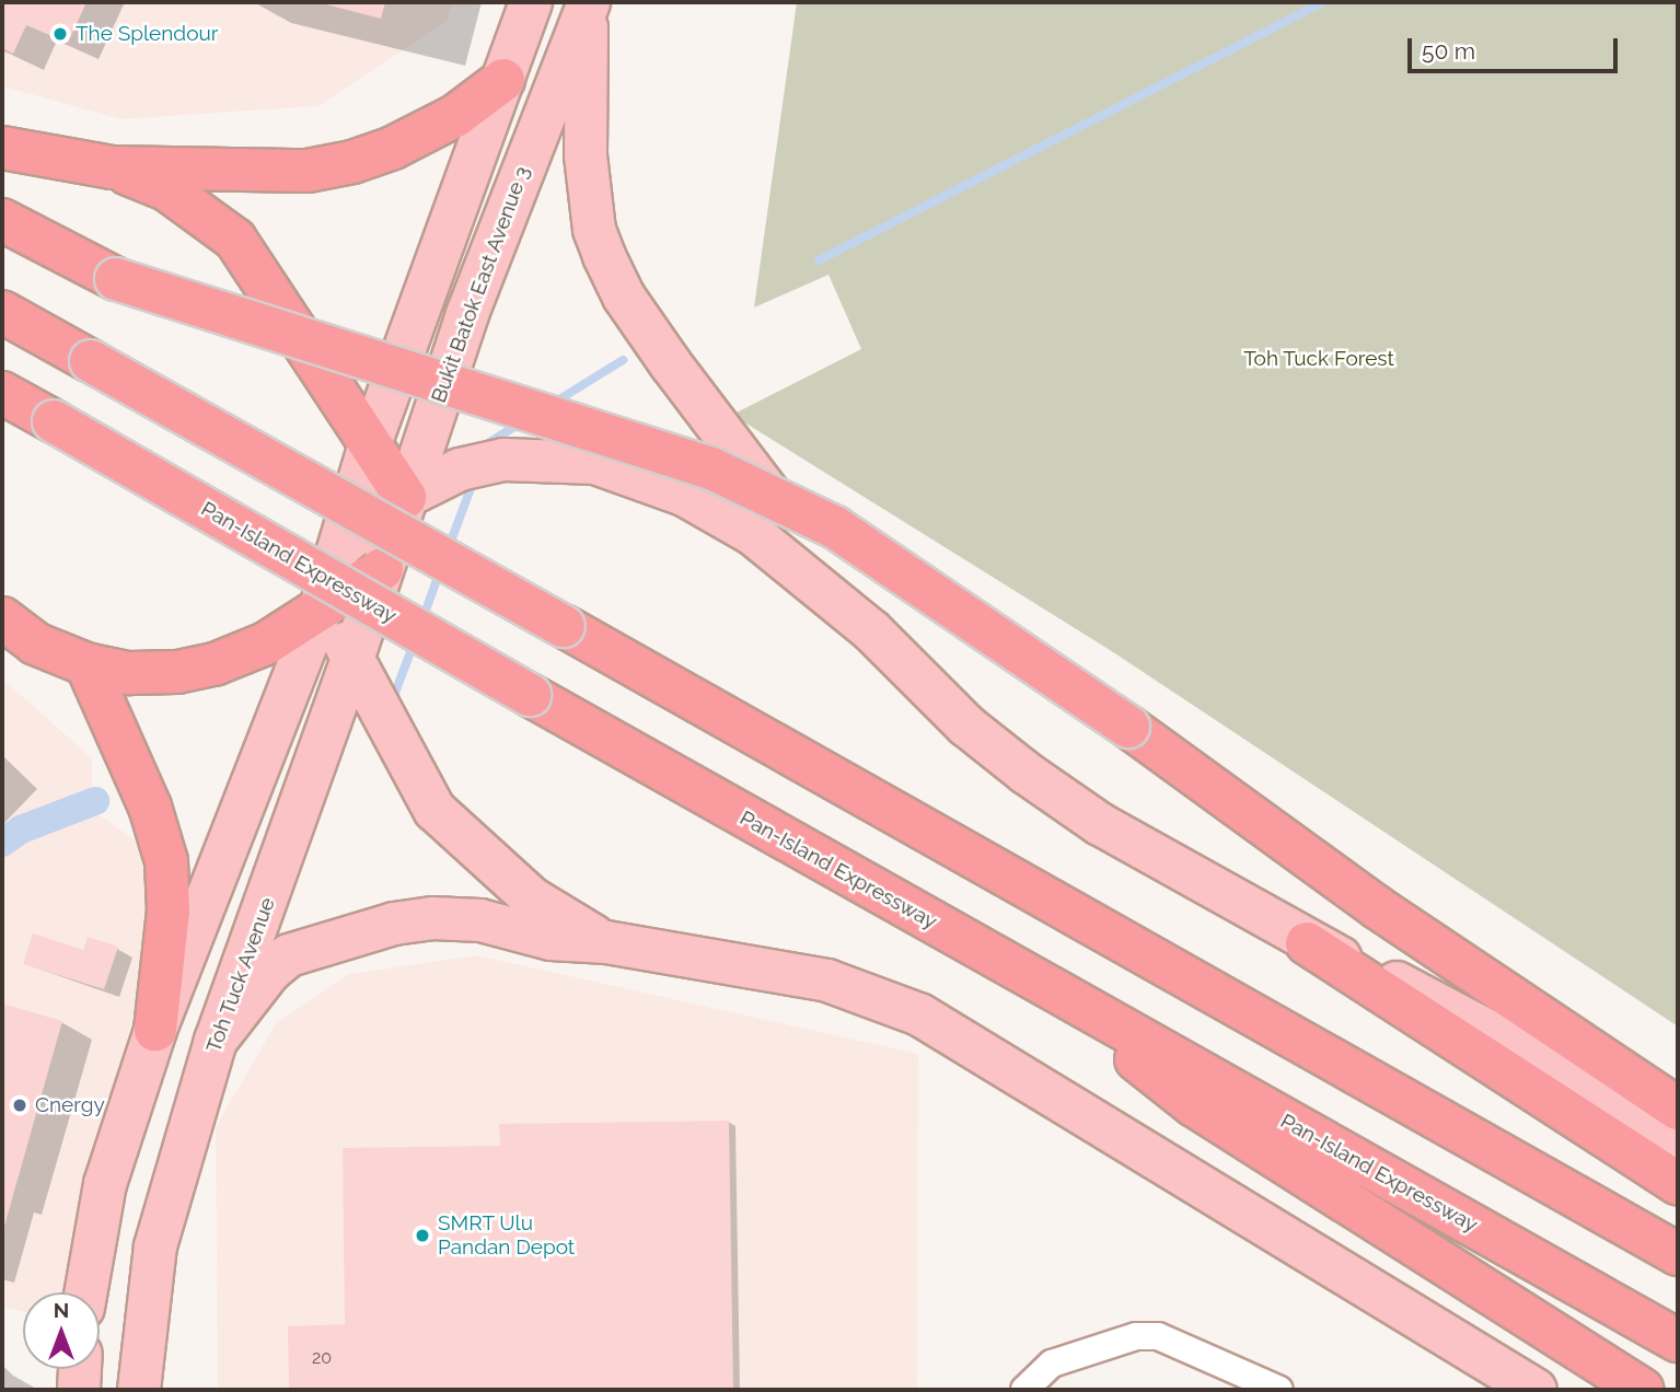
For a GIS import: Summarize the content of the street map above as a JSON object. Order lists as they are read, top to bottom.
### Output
{
  "streets": {
    "highway": ["Pan-Island Expressway"],
    "main road": ["Bukit Batok East Avenue 3", "Toh Tuck Avenue"]
  },
  "crossings": [
    ["Bukit Batok East Avenue 3", "Toh Tuck Avenue"]
  ],
  "parks": ["Toh Tuck Forest"],
  "places": ["The Splendour", "Cnergy", "SMRT Ulu Pandan Depot"],
  "house_numbers": ["20"],
  "scale_bar": "50 m",
  "north": "top"
}
